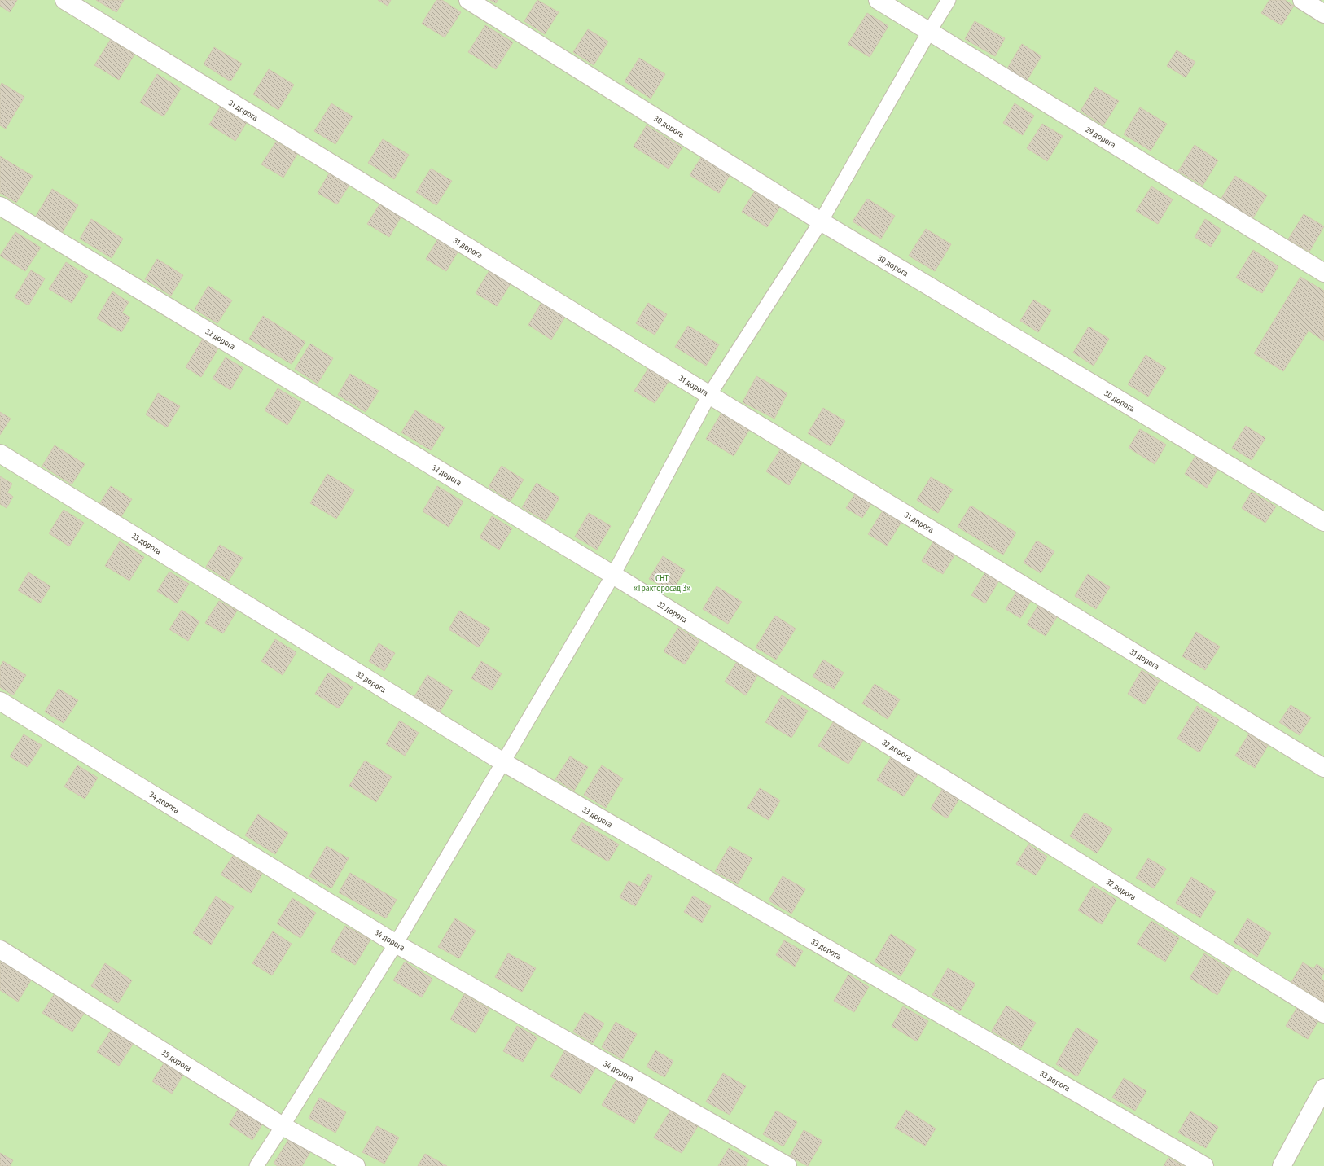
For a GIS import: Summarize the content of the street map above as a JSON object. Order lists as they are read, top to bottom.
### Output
{
  "streets": {
    "street": [
      "31 дорога",
      "30 дорога",
      "29 дорога",
      "32 дорога",
      "33 дорога",
      "34 дорога",
      "35 дорога"
    ]
  },
  "parks": ["СНТ «Тракторосад 3»"]
}
